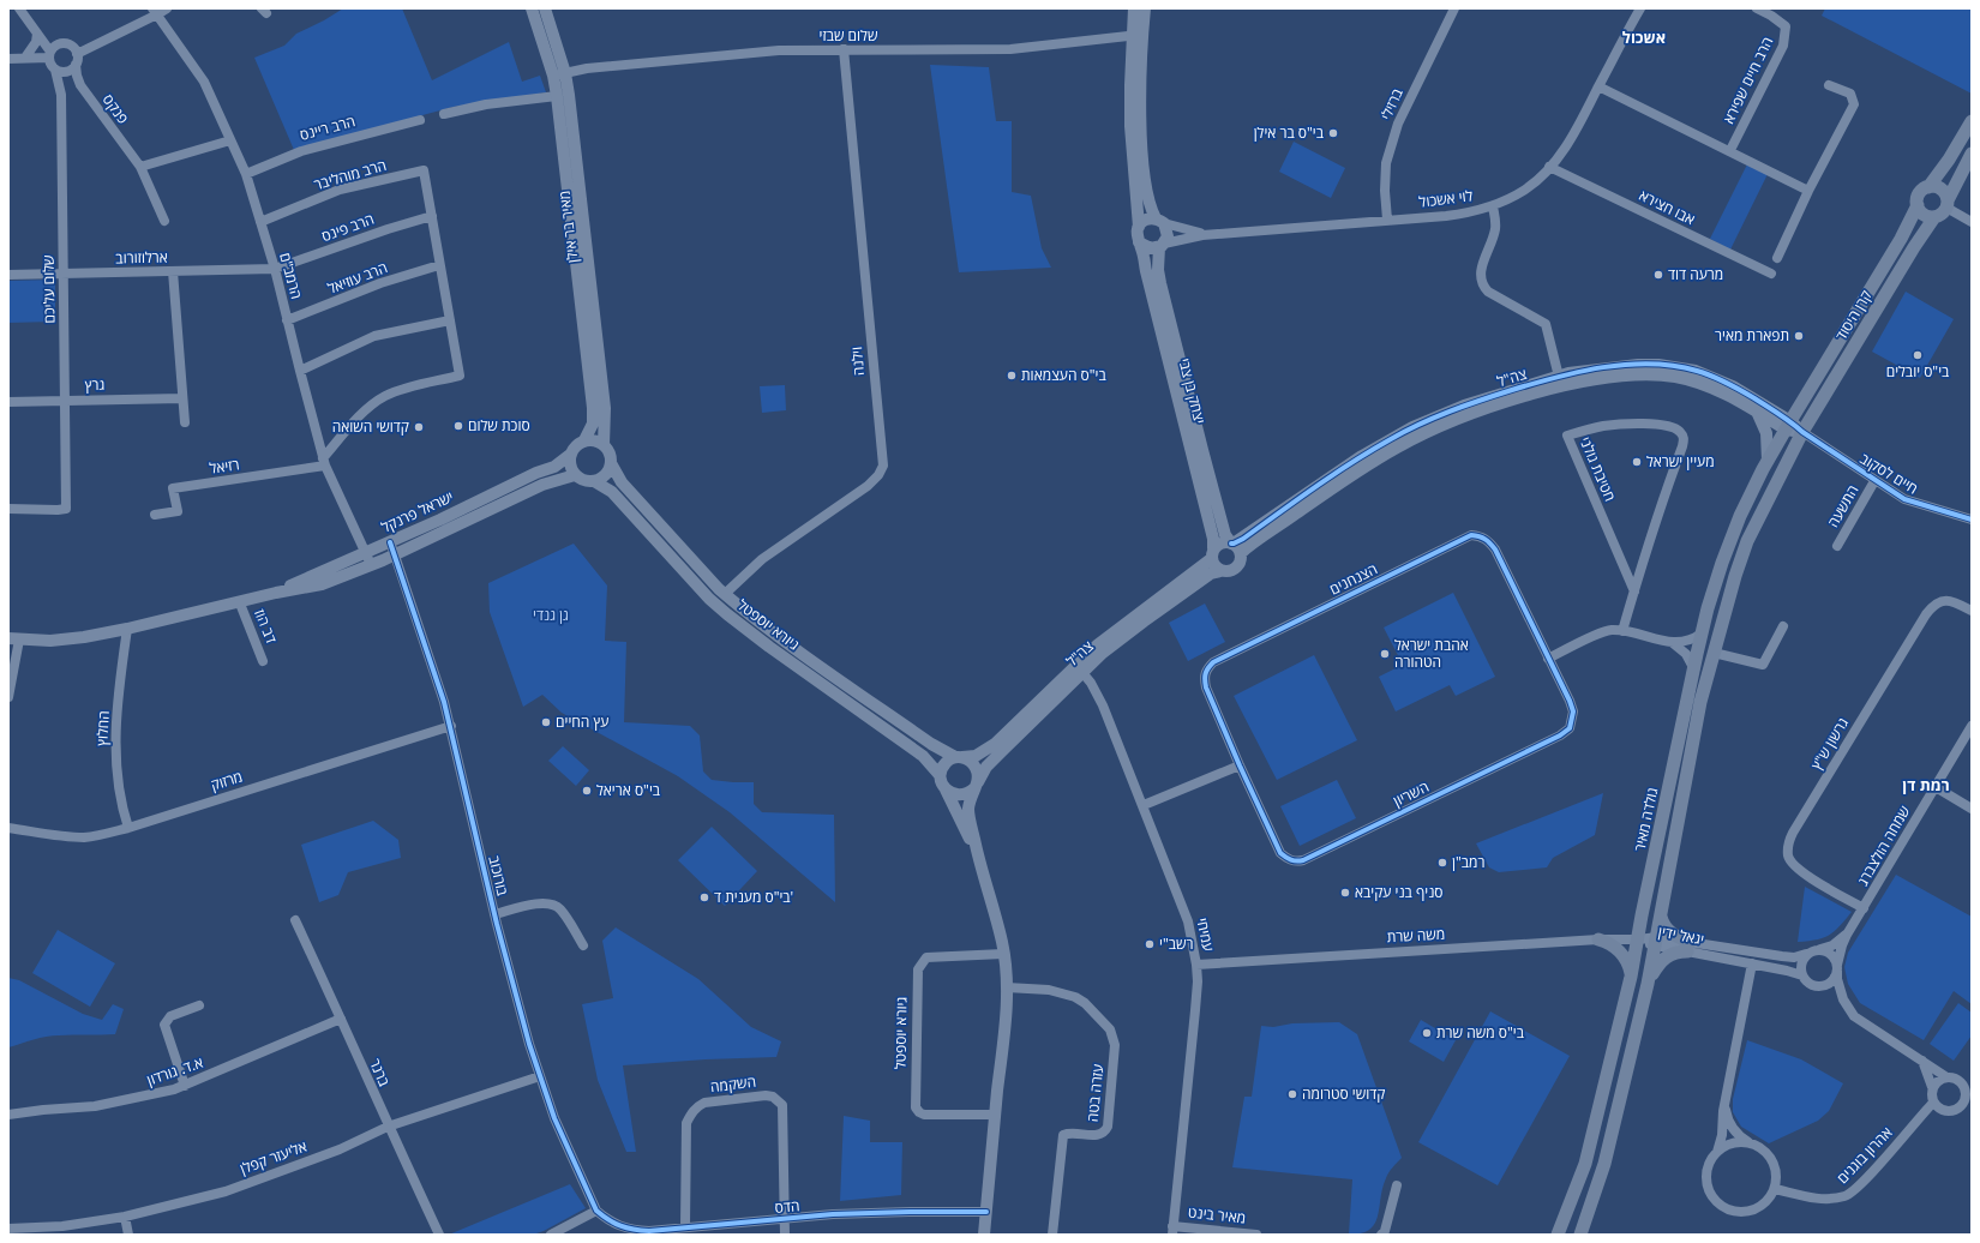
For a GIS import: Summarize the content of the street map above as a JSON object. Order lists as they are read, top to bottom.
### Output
{
  "streets": {
    "main road": ["קרן היסוד", "גולדה מאיר"],
    "street": [
      "שלום שבזי",
      "הרב חיים שפירא",
      "ברזילי",
      "פנקס",
      "הרב ריינס",
      "הרב מוהליבר",
      "לוי אשכול",
      "אבו חצירא",
      "מאיר בר אילן",
      "הרב פינס",
      "ארלוזורוב",
      "הרמב\"ם",
      "הרב עוזיאל",
      "שלום עליכם",
      "וילנה",
      "צה\"ל",
      "גרץ",
      "יצחק בן צבי",
      "רזיאל",
      "חטיבת גולני",
      "חיים לסקוב",
      "התשעה",
      "ישראל פרנקל",
      "הצנחנים",
      "גיורא יוספטל",
      "דב הוז",
      "החלוץ",
      "גרשון ש\"ץ",
      "מרזוק",
      "השריון",
      "שמחה הולצברג",
      "בורוכוב",
      "עמיחי",
      "משה שרת",
      "יגאל ידין",
      "א.ד. גורדון",
      "ברנר",
      "השקמה",
      "עזרה בטה",
      "אהרון בוגנים",
      "אליעזר קפלן",
      "הדס",
      "מאיר בינט"
    ]
  },
  "crossings": [
    ["שלום שבזי", "מאיר בר אילן"],
    ["שלום שבזי", "וילנה"],
    ["ברזילי", "לוי אשכול"],
    ["פנקס", "שלום עליכם"],
    ["הרב ריינס", "הרמב\"ם"],
    ["הרב מוהליבר", "הרב פינס"],
    ["הרב מוהליבר", "הרמב\"ם"],
    ["לוי אשכול", "אבו חצירא"],
    ["לוי אשכול", "יצחק בן צבי"],
    ["מאיר בר אילן", "ישראל פרנקל"],
    ["מאיר בר אילן", "גיורא יוספטל"],
    ["הרב פינס", "ארלוזורוב"],
    ["הרב פינס", "הרמב\"ם"],
    ["ארלוזורוב", "הרמב\"ם"],
    ["ארלוזורוב", "שלום עליכם"],
    ["הרמב\"ם", "הרב עוזיאל"],
    ["הרמב\"ם", "רזיאל"],
    ["הרמב\"ם", "ישראל פרנקל"],
    ["שלום עליכם", "גרץ"],
    ["קרן היסוד", "צה\"ל"],
    ["קרן היסוד", "חיים לסקוב"],
    ["קרן היסוד", "גולדה מאיר"],
    ["וילנה", "גיורא יוספטל"],
    ["צה\"ל", "יצחק בן צבי"],
    ["צה\"ל", "חיים לסקוב"],
    ["צה\"ל", "גיורא יוספטל"],
    ["צה\"ל", "גולדה מאיר"],
    ["צה\"ל", "עמיחי"],
    ["חיים לסקוב", "התשעה"],
    ["ישראל פרנקל", "גיורא יוספטל"],
    ["ישראל פרנקל", "דב הוז"],
    ["ישראל פרנקל", "החלוץ"],
    ["ישראל פרנקל", "בורוכוב"],
    ["הצנחנים", "השריון"],
    ["גיורא יוספטל", "עזרה בטה"],
    ["גיורא יוספטל", "הדס"],
    ["החלוץ", "מרזוק"],
    ["גרשון ש\"ץ", "שמחה הולצברג"],
    ["מרזוק", "בורוכוב"],
    ["גולדה מאיר", "משה שרת"],
    ["גולדה מאיר", "יגאל ידין"],
    ["שמחה הולצברג", "יגאל ידין"],
    ["בורוכוב", "אליעזר קפלן"],
    ["בורוכוב", "הדס"],
    ["עמיחי", "משה שרת"],
    ["עמיחי", "מאיר בינט"],
    ["משה שרת", "יגאל ידין"],
    ["א.ד. גורדון", "ברנר"],
    ["ברנר", "אליעזר קפלן"],
    ["השקמה", "הדס"]
  ],
  "districts": ["אשכול", "רמת דן"],
  "parks": ["גן גנדי"],
  "places": [
    "בי\"ס בר אילן",
    "מרעה דוד",
    "תפארת מאיר",
    "בי\"ס יובלים",
    "בי\"ס העצמאות",
    "סוכת שלום",
    "קדושי השואה",
    "מעיין ישראל",
    "אהבת ישראל הטהורה",
    "עץ החיים",
    "בי\"ס אריאל",
    "רמב\"ן",
    "סניף בני עקיבא",
    "בי\"ס מענית ד'",
    "רשב\"י",
    "בי\"ס משה שרת",
    "קדושי סטרומה"
  ]
}
